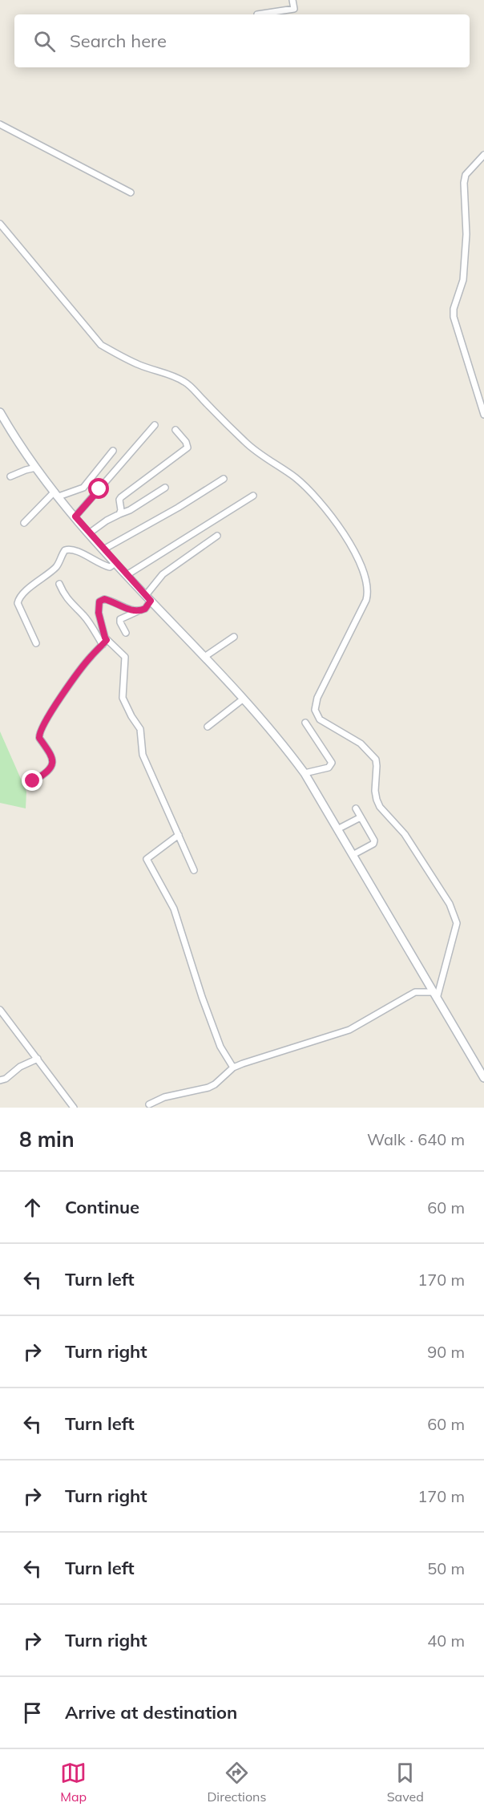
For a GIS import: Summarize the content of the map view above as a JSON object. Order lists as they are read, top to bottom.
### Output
{
  "page": {
    "search": "Search here",
    "heading": ["8 min", "Walk · 640 m"],
    "list": [
      ["Continue", "60 m"],
      ["Turn left", "170 m"],
      ["Turn right", "90 m"],
      ["Turn left", "60 m"],
      ["Turn right", "170 m"],
      ["Turn left", "50 m"],
      ["Turn right", "40 m"],
      "Arrive at destination"
    ],
    "nav": ["Map", "Directions", "Saved"]
  }
}
